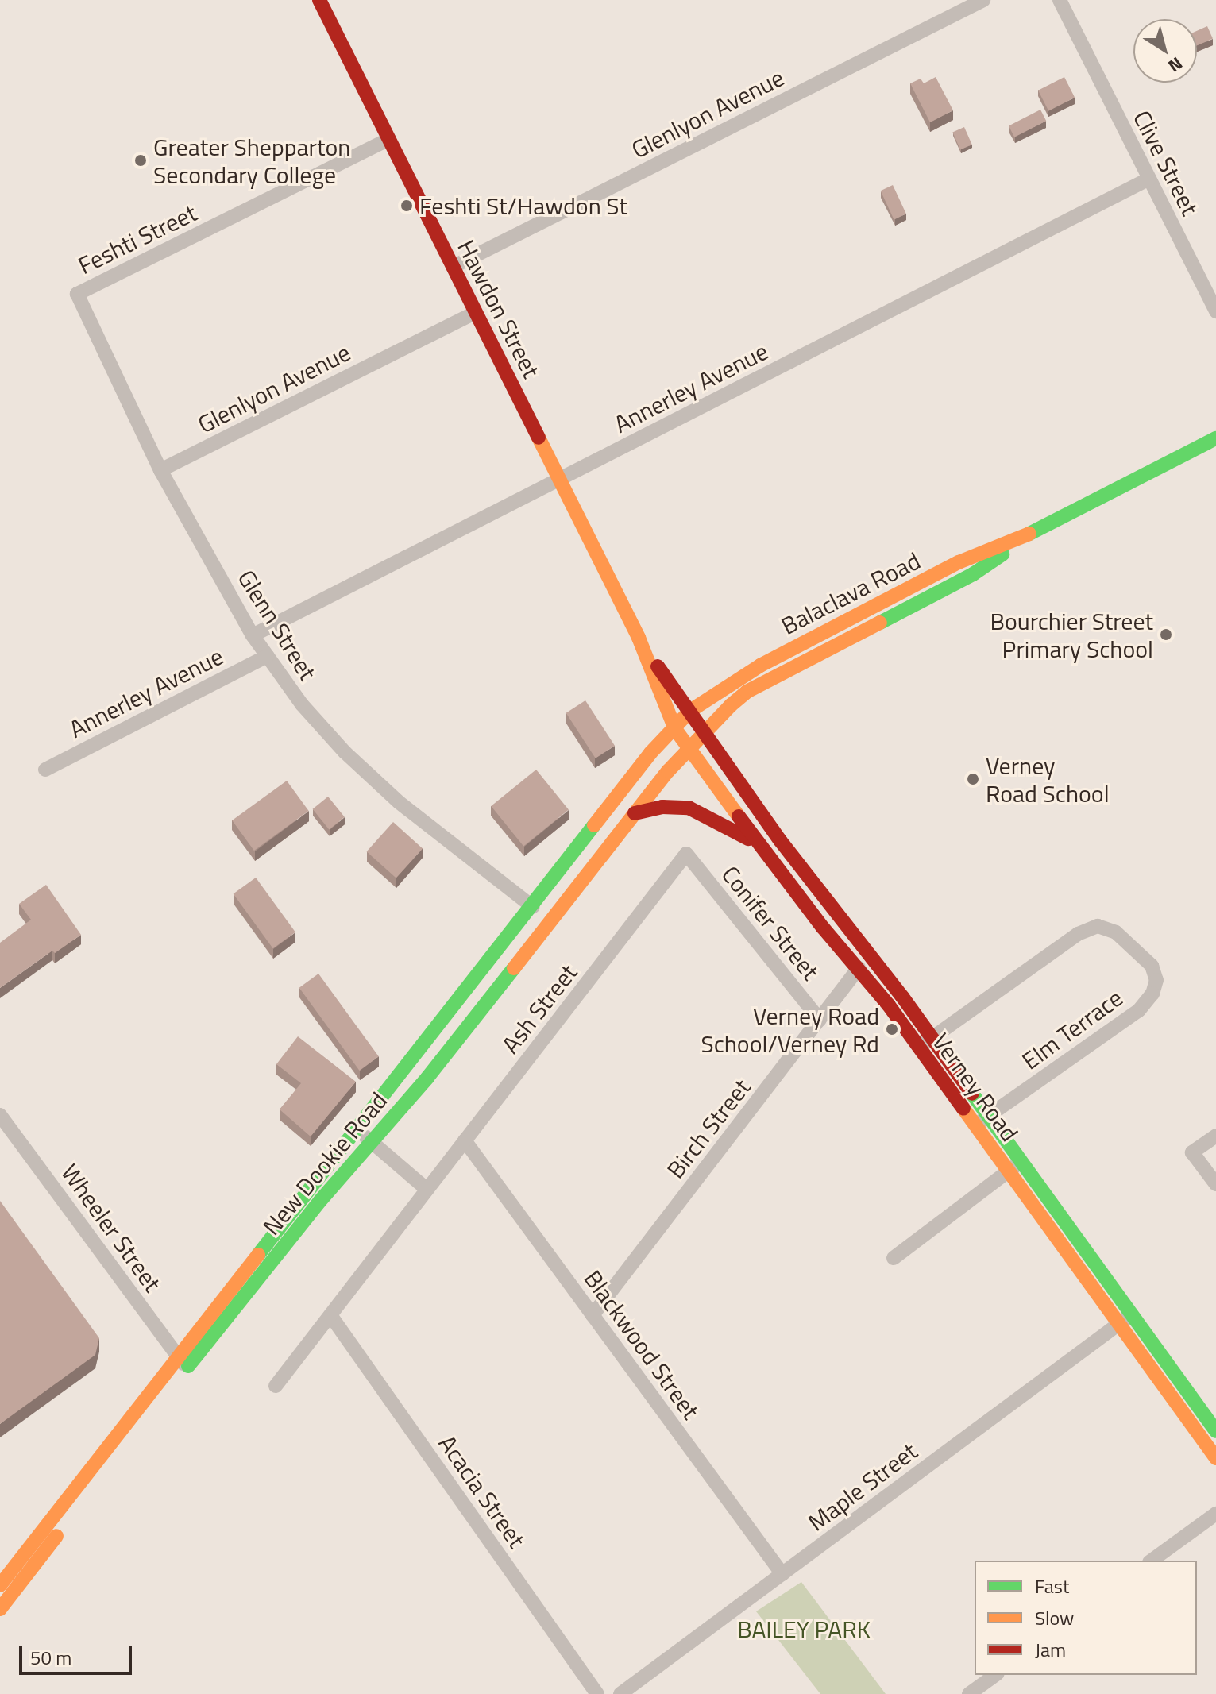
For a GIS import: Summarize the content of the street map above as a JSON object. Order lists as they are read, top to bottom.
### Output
{
  "streets": {
    "main road": [
      "Hawdon Street",
      "Balaclava Road",
      "Verney Road",
      "New Dookie Road"
    ],
    "street": [
      "Glenlyon Avenue",
      "Clive Street",
      "Feshti Street",
      "Annerley Avenue",
      "Glenn Street",
      "Conifer Street",
      "Ash Street",
      "Elm Terrace",
      "Birch Street",
      "Wheeler Street",
      "Blackwood Street",
      "Maple Street",
      "Acacia Street"
    ]
  },
  "crossings": [
    ["Glenlyon Avenue", "Hawdon Street"],
    ["Glenlyon Avenue", "Glenn Street"],
    ["Clive Street", "Annerley Avenue"],
    ["Feshti Street", "Hawdon Street"],
    ["Feshti Street", "Glenn Street"],
    ["Hawdon Street", "Annerley Avenue"],
    ["Hawdon Street", "Balaclava Road"],
    ["Hawdon Street", "Verney Road"],
    ["Hawdon Street", "New Dookie Road"],
    ["Annerley Avenue", "Glenn Street"],
    ["Balaclava Road", "Verney Road"],
    ["Balaclava Road", "New Dookie Road"],
    ["Glenn Street", "New Dookie Road"],
    ["Conifer Street", "Ash Street"],
    ["Conifer Street", "Birch Street"],
    ["Ash Street", "Blackwood Street"],
    ["Ash Street", "Acacia Street"],
    ["Elm Terrace", "Verney Road"],
    ["Verney Road", "Birch Street"],
    ["Verney Road", "New Dookie Road"],
    ["Verney Road", "Maple Street"],
    ["Birch Street", "Blackwood Street"],
    ["New Dookie Road", "Wheeler Street"],
    ["Blackwood Street", "Maple Street"]
  ],
  "parks": ["BAILEY PARK"],
  "places": [
    "Greater Shepparton Secondary College",
    "Feshti St/Hawdon St",
    "Bourchier Street Primary School",
    "Verney Road School",
    "Verney Road School/Verney Rd"
  ],
  "legend": ["Fast", "Slow", "Jam"],
  "scale_bar": "50 m",
  "north": "bottom right"
}
